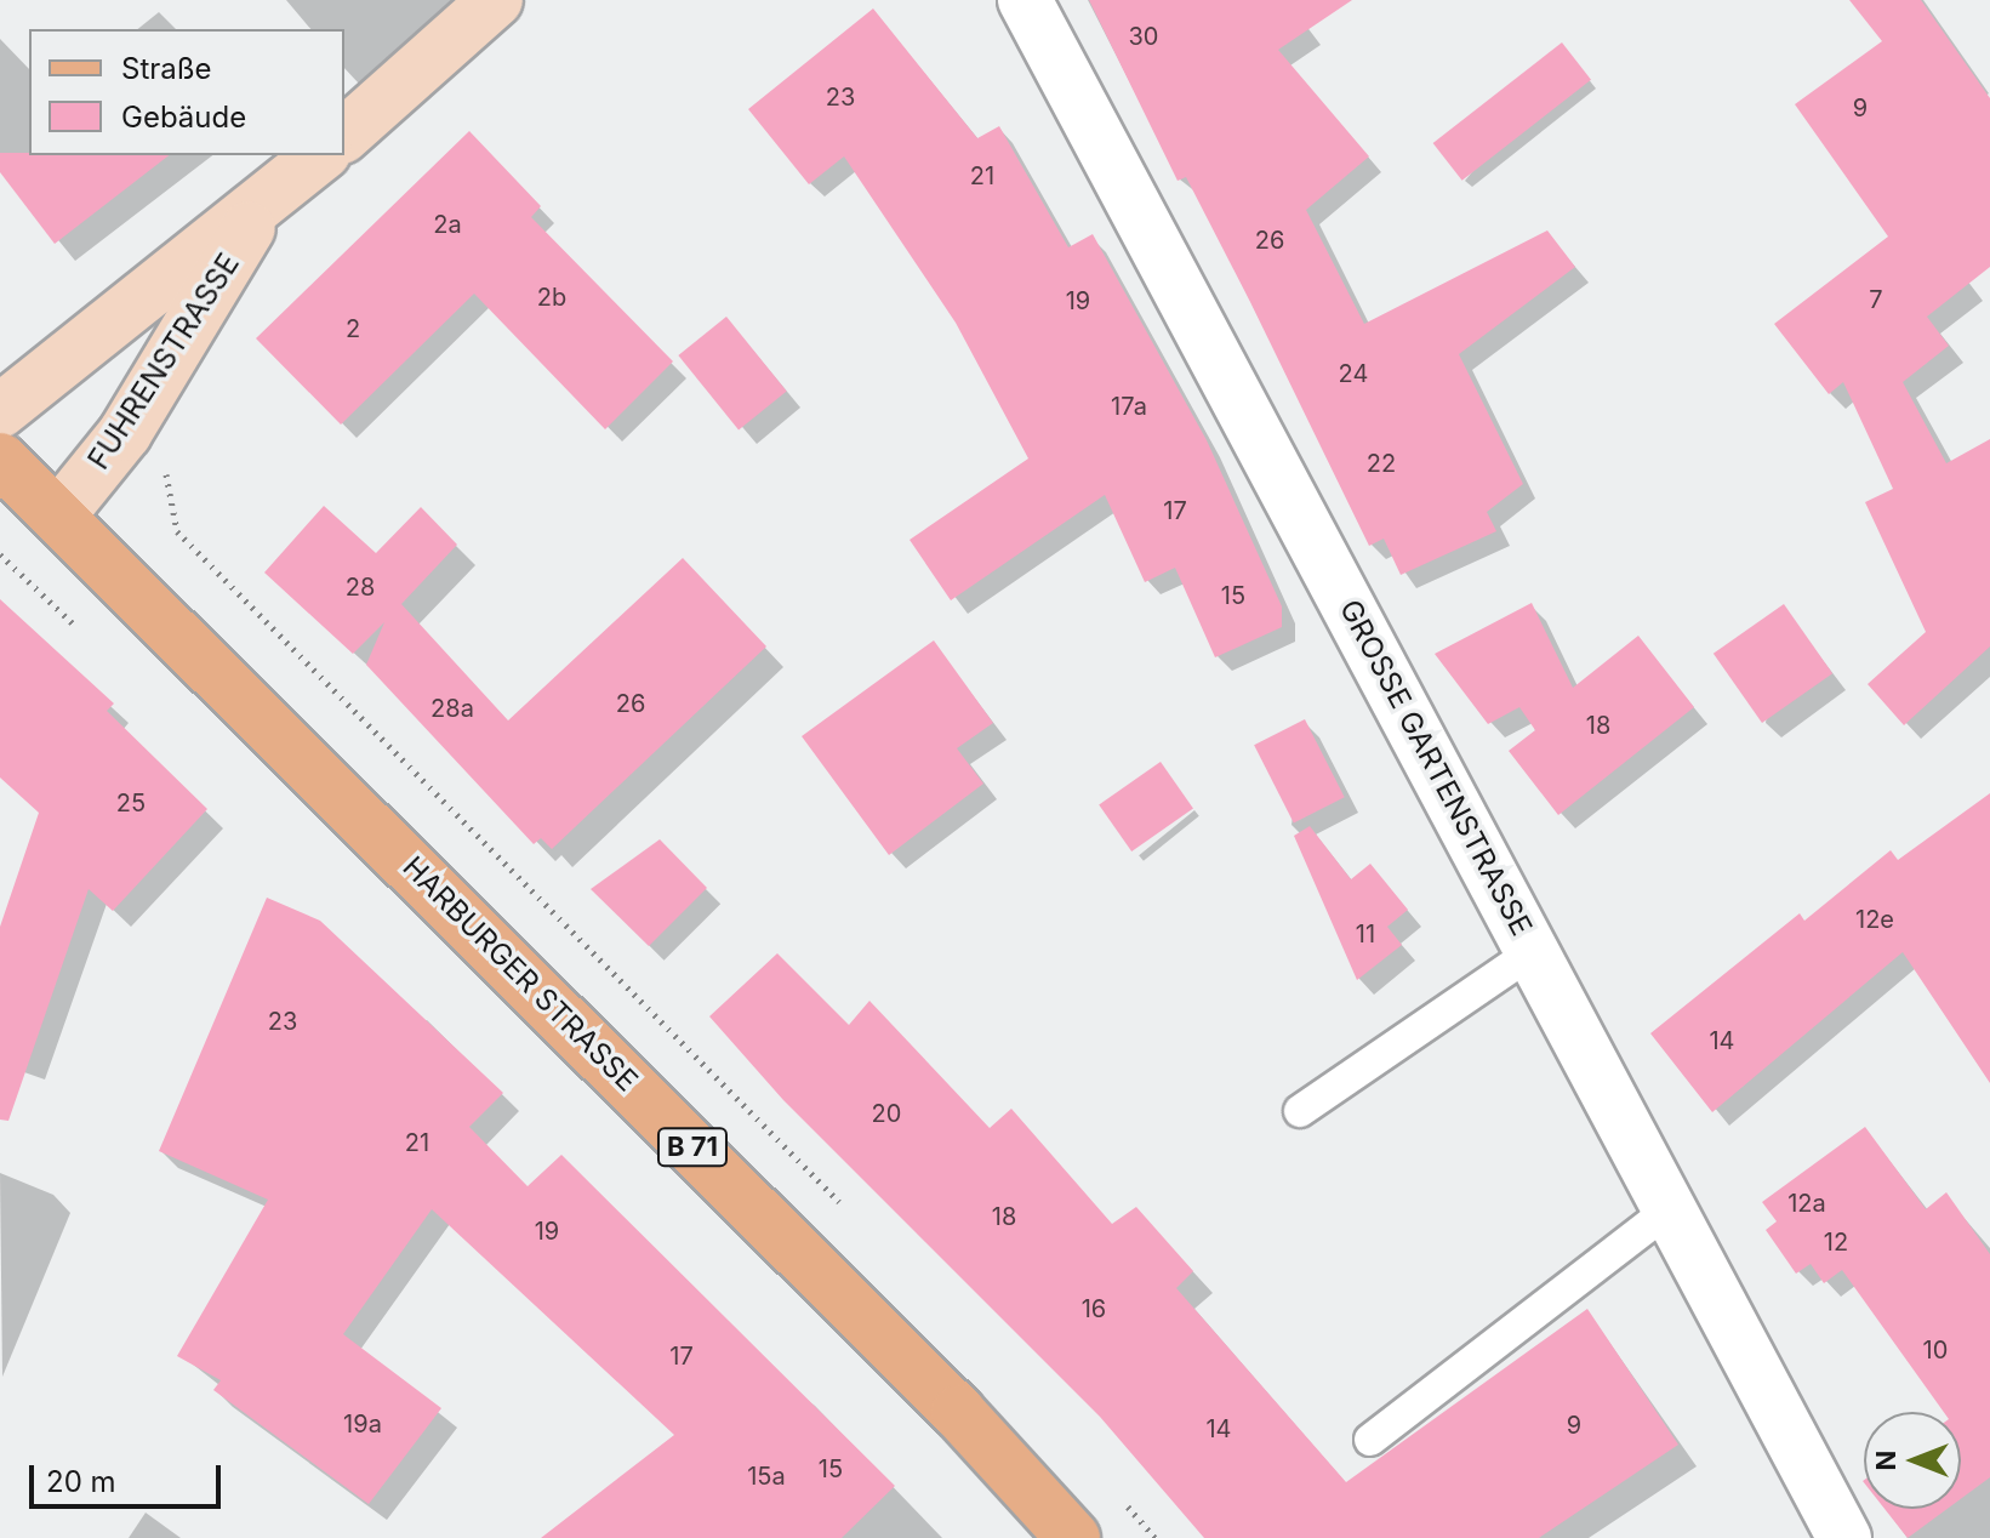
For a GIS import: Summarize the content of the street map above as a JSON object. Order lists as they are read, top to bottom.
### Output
{
  "streets": {
    "main road": ["HARBURGER STRASSE", "B 71"],
    "street": ["FUHRENSTRASSE", "GROSSE GARTENSTRASSE"]
  },
  "crossings": [
    ["FUHRENSTRASSE", "HARBURGER STRASSE"]
  ],
  "house_numbers": [
    "30",
    "23",
    "9",
    "21",
    "2a",
    "26",
    "2b",
    "7",
    "19",
    "2",
    "24",
    "17a",
    "22",
    "17",
    "28",
    "15",
    "26",
    "28a",
    "18",
    "25",
    "12e",
    "11",
    "23",
    "14",
    "20",
    "21",
    "12a",
    "18",
    "19",
    "12",
    "16",
    "10",
    "17",
    "19a",
    "9",
    "14",
    "15",
    "15a"
  ],
  "legend": ["Straße", "Gebäude"],
  "scale_bar": "20 m",
  "north": "left"
}
